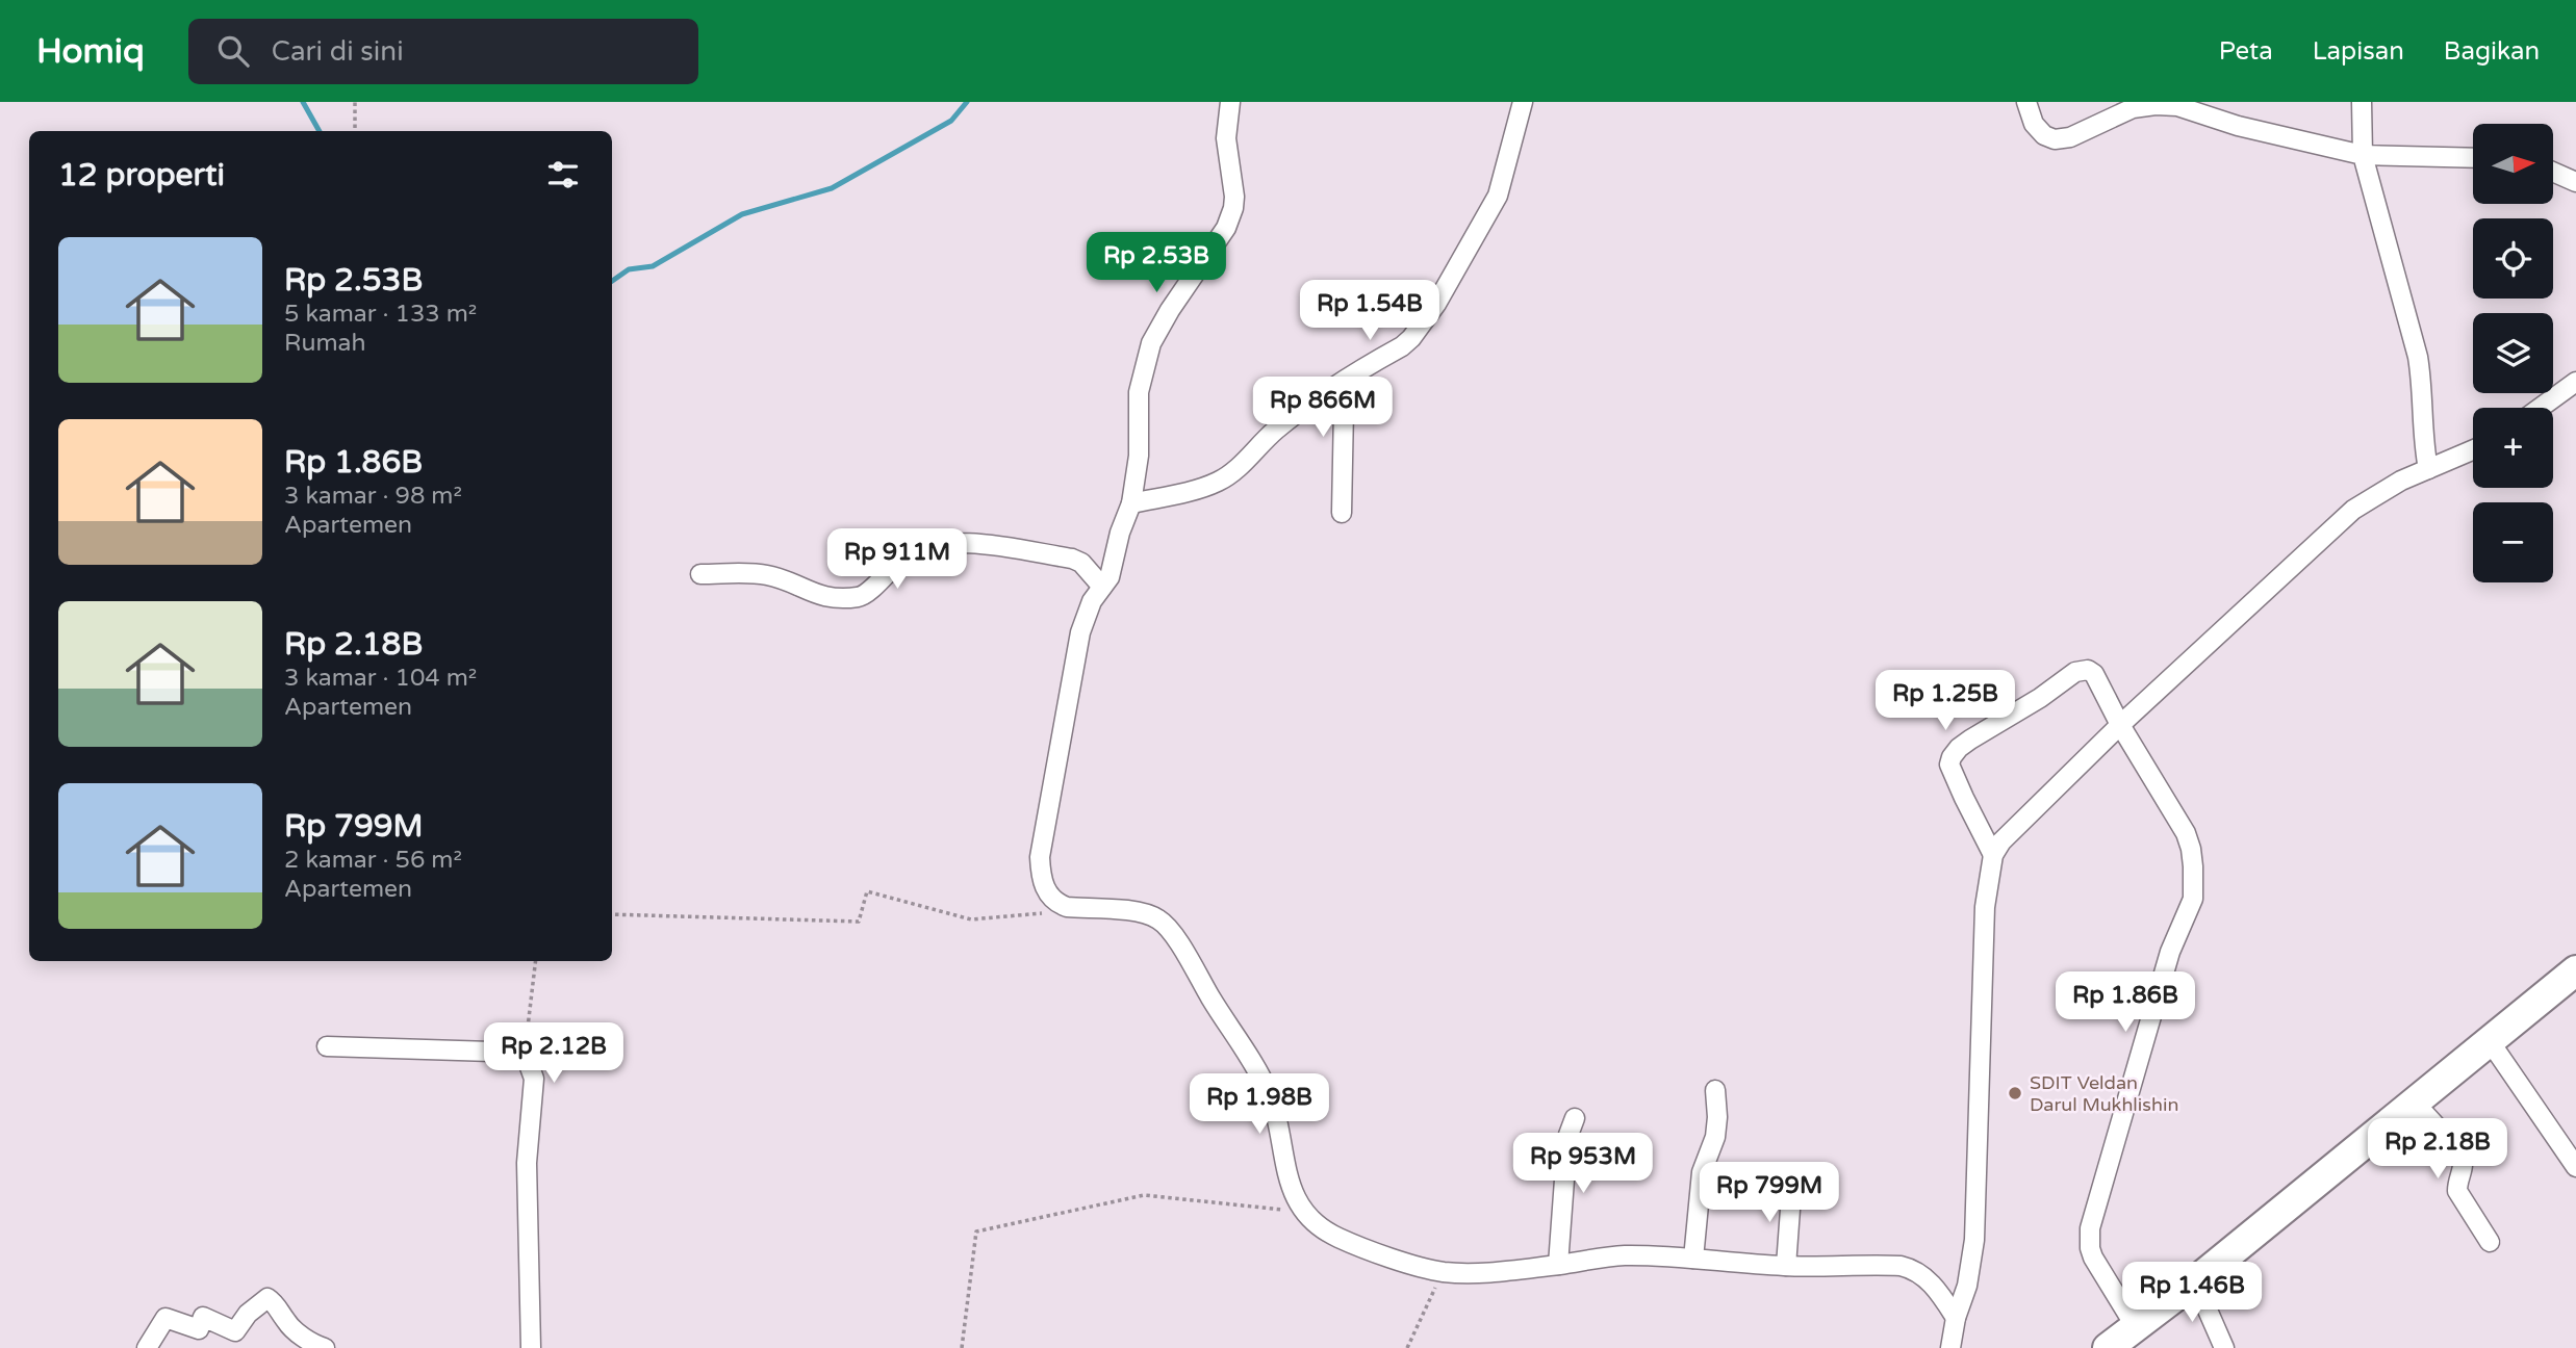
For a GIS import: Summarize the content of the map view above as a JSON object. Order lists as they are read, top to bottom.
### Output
{
  "places": ["SDIT Veldan Darul Mukhlishin"],
  "north": "right",
  "page": {
    "header": "Homiq",
    "search": "Cari di sini",
    "nav": ["Peta", "Lapisan", "Bagikan"],
    "map_buttons": ["+", "−"],
    "heading": "12 properti",
    "list": [
      {
        "name": "Rp 2.53B",
        "note": "5 kamar · 133 m² · Rumah"
      },
      {
        "name": "Rp 1.86B",
        "note": "3 kamar · 98 m² · Apartemen"
      },
      {
        "name": "Rp 2.18B",
        "note": "3 kamar · 104 m² · Apartemen"
      },
      {
        "name": "Rp 799M",
        "note": "2 kamar · 56 m² · Apartemen"
      }
    ],
    "price": [
      "Rp 2.53B",
      "Rp 1.54B",
      "Rp 866M",
      "Rp 911M",
      "Rp 1.25B",
      "Rp 1.86B",
      "Rp 2.12B",
      "Rp 1.98B",
      "Rp 2.18B",
      "Rp 953M",
      "Rp 799M",
      "Rp 1.46B"
    ]
  }
}
